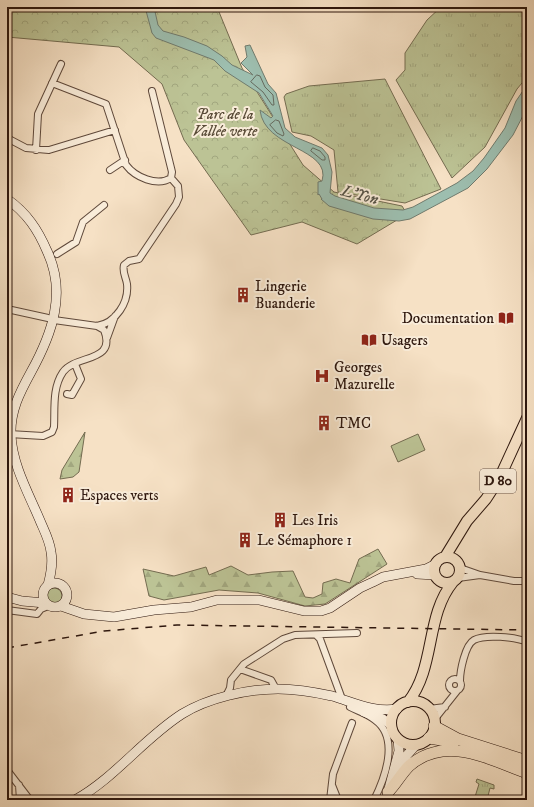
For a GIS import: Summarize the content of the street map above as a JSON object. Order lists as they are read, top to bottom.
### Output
{
  "streets": {
    "main road": ["D 80"]
  },
  "water": ["L'Yon"],
  "parks": ["Parc de la Vallée verte"],
  "places": {
    "building": [
      "Lingerie Buanderie",
      "TMC",
      "Espaces verts",
      "Les Iris",
      "Le Sémaphore 1"
    ],
    "library": ["Documentation", "Usagers"],
    "hospital": ["Georges Mazurelle"]
  }
}
